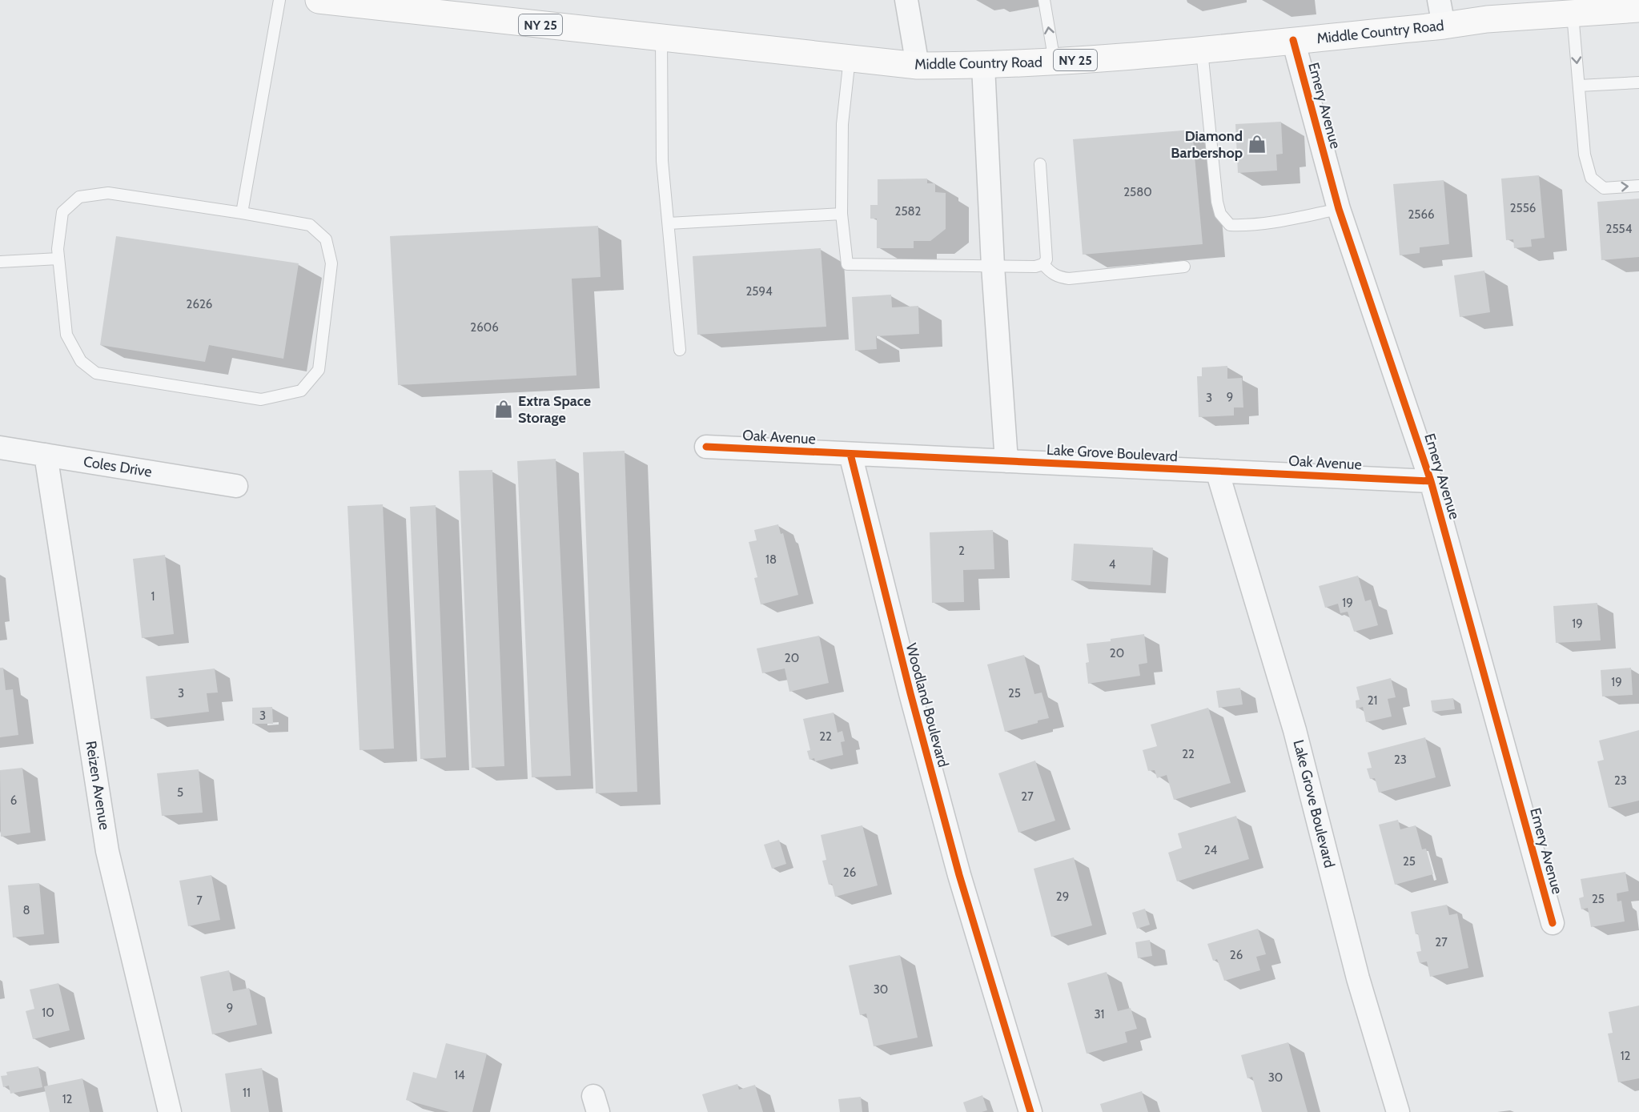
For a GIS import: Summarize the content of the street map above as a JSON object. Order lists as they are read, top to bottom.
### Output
{
  "streets": {
    "main road": ["NY 25", "Middle Country Road"],
    "street": [
      "Emery Avenue",
      "Oak Avenue",
      "Lake Grove Boulevard",
      "Coles Drive",
      "Woodland Boulevard",
      "Reizen Avenue"
    ]
  },
  "crossings": [
    ["Middle Country Road", "Emery Avenue"],
    ["Emery Avenue", "Oak Avenue"],
    ["Oak Avenue", "Lake Grove Boulevard"],
    ["Oak Avenue", "Woodland Boulevard"],
    ["Coles Drive", "Reizen Avenue"]
  ],
  "places": {
    "shop": ["Diamond Barbershop", "Extra Space Storage"]
  },
  "house_numbers": [
    "2580",
    "2556",
    "2582",
    "2566",
    "2554",
    "2594",
    "2626",
    "2606",
    "9",
    "3",
    "2",
    "18",
    "4",
    "1",
    "19",
    "19",
    "20",
    "20",
    "19",
    "3",
    "25",
    "21",
    "3",
    "22",
    "22",
    "23",
    "23",
    "5",
    "27",
    "6",
    "24",
    "25",
    "26",
    "29",
    "25",
    "7",
    "8",
    "27",
    "26",
    "30",
    "9",
    "10",
    "31",
    "12",
    "14",
    "30",
    "11",
    "12"
  ]
}
